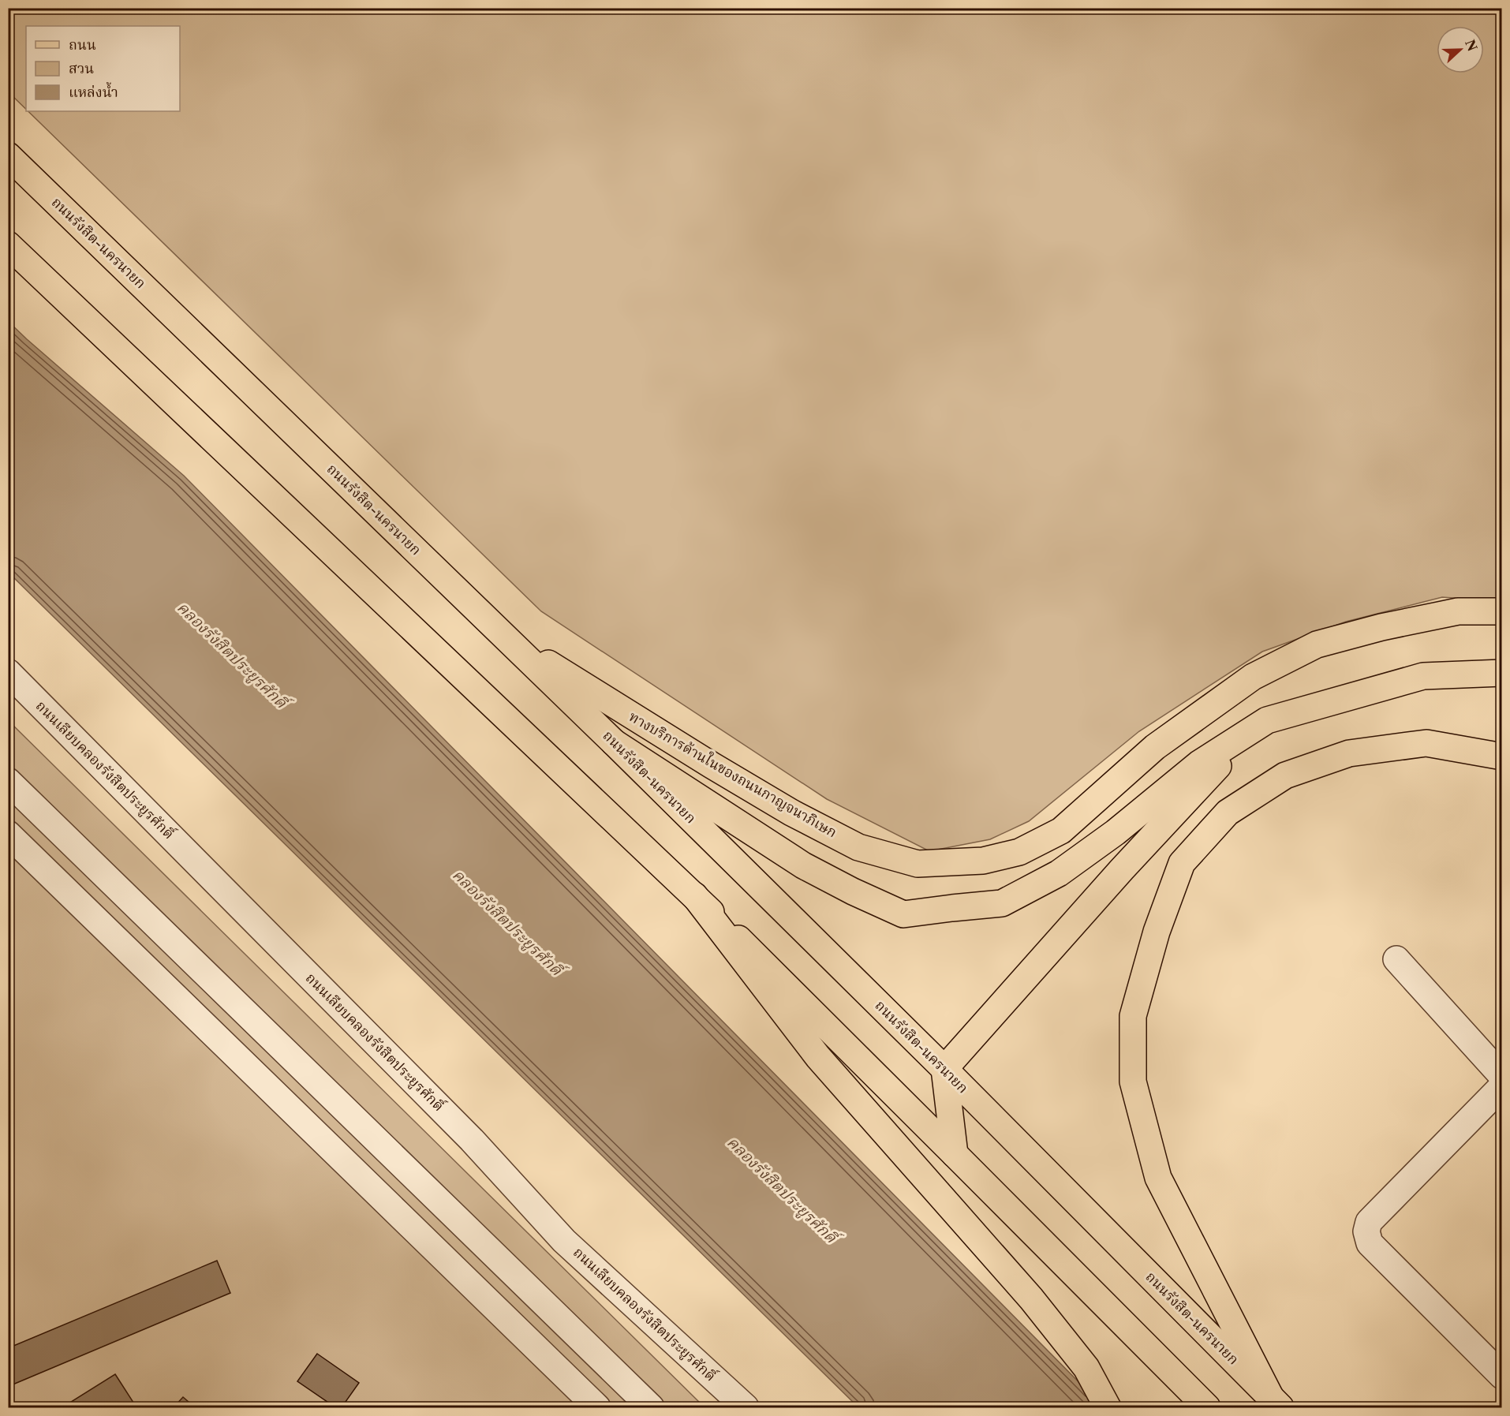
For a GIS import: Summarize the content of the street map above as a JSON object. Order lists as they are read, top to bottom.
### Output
{
  "streets": {
    "main road": ["ถนนรังสิต-นครนายก", "ทางบริการด้านในของถนนกาญจนาภิเษก"],
    "street": ["ถนนเลียบคลองรังสิตประยูรศักดิ์"]
  },
  "crossings": [
    ["ถนนรังสิต-นครนายก", "ทางบริการด้านในของถนนกาญจนาภิเษก"]
  ],
  "water": ["คลองรังสิตประยูรศักดิ์"],
  "legend": ["ถนน", "สวน", "แหล่งน้ำ"],
  "north": "right"
}
